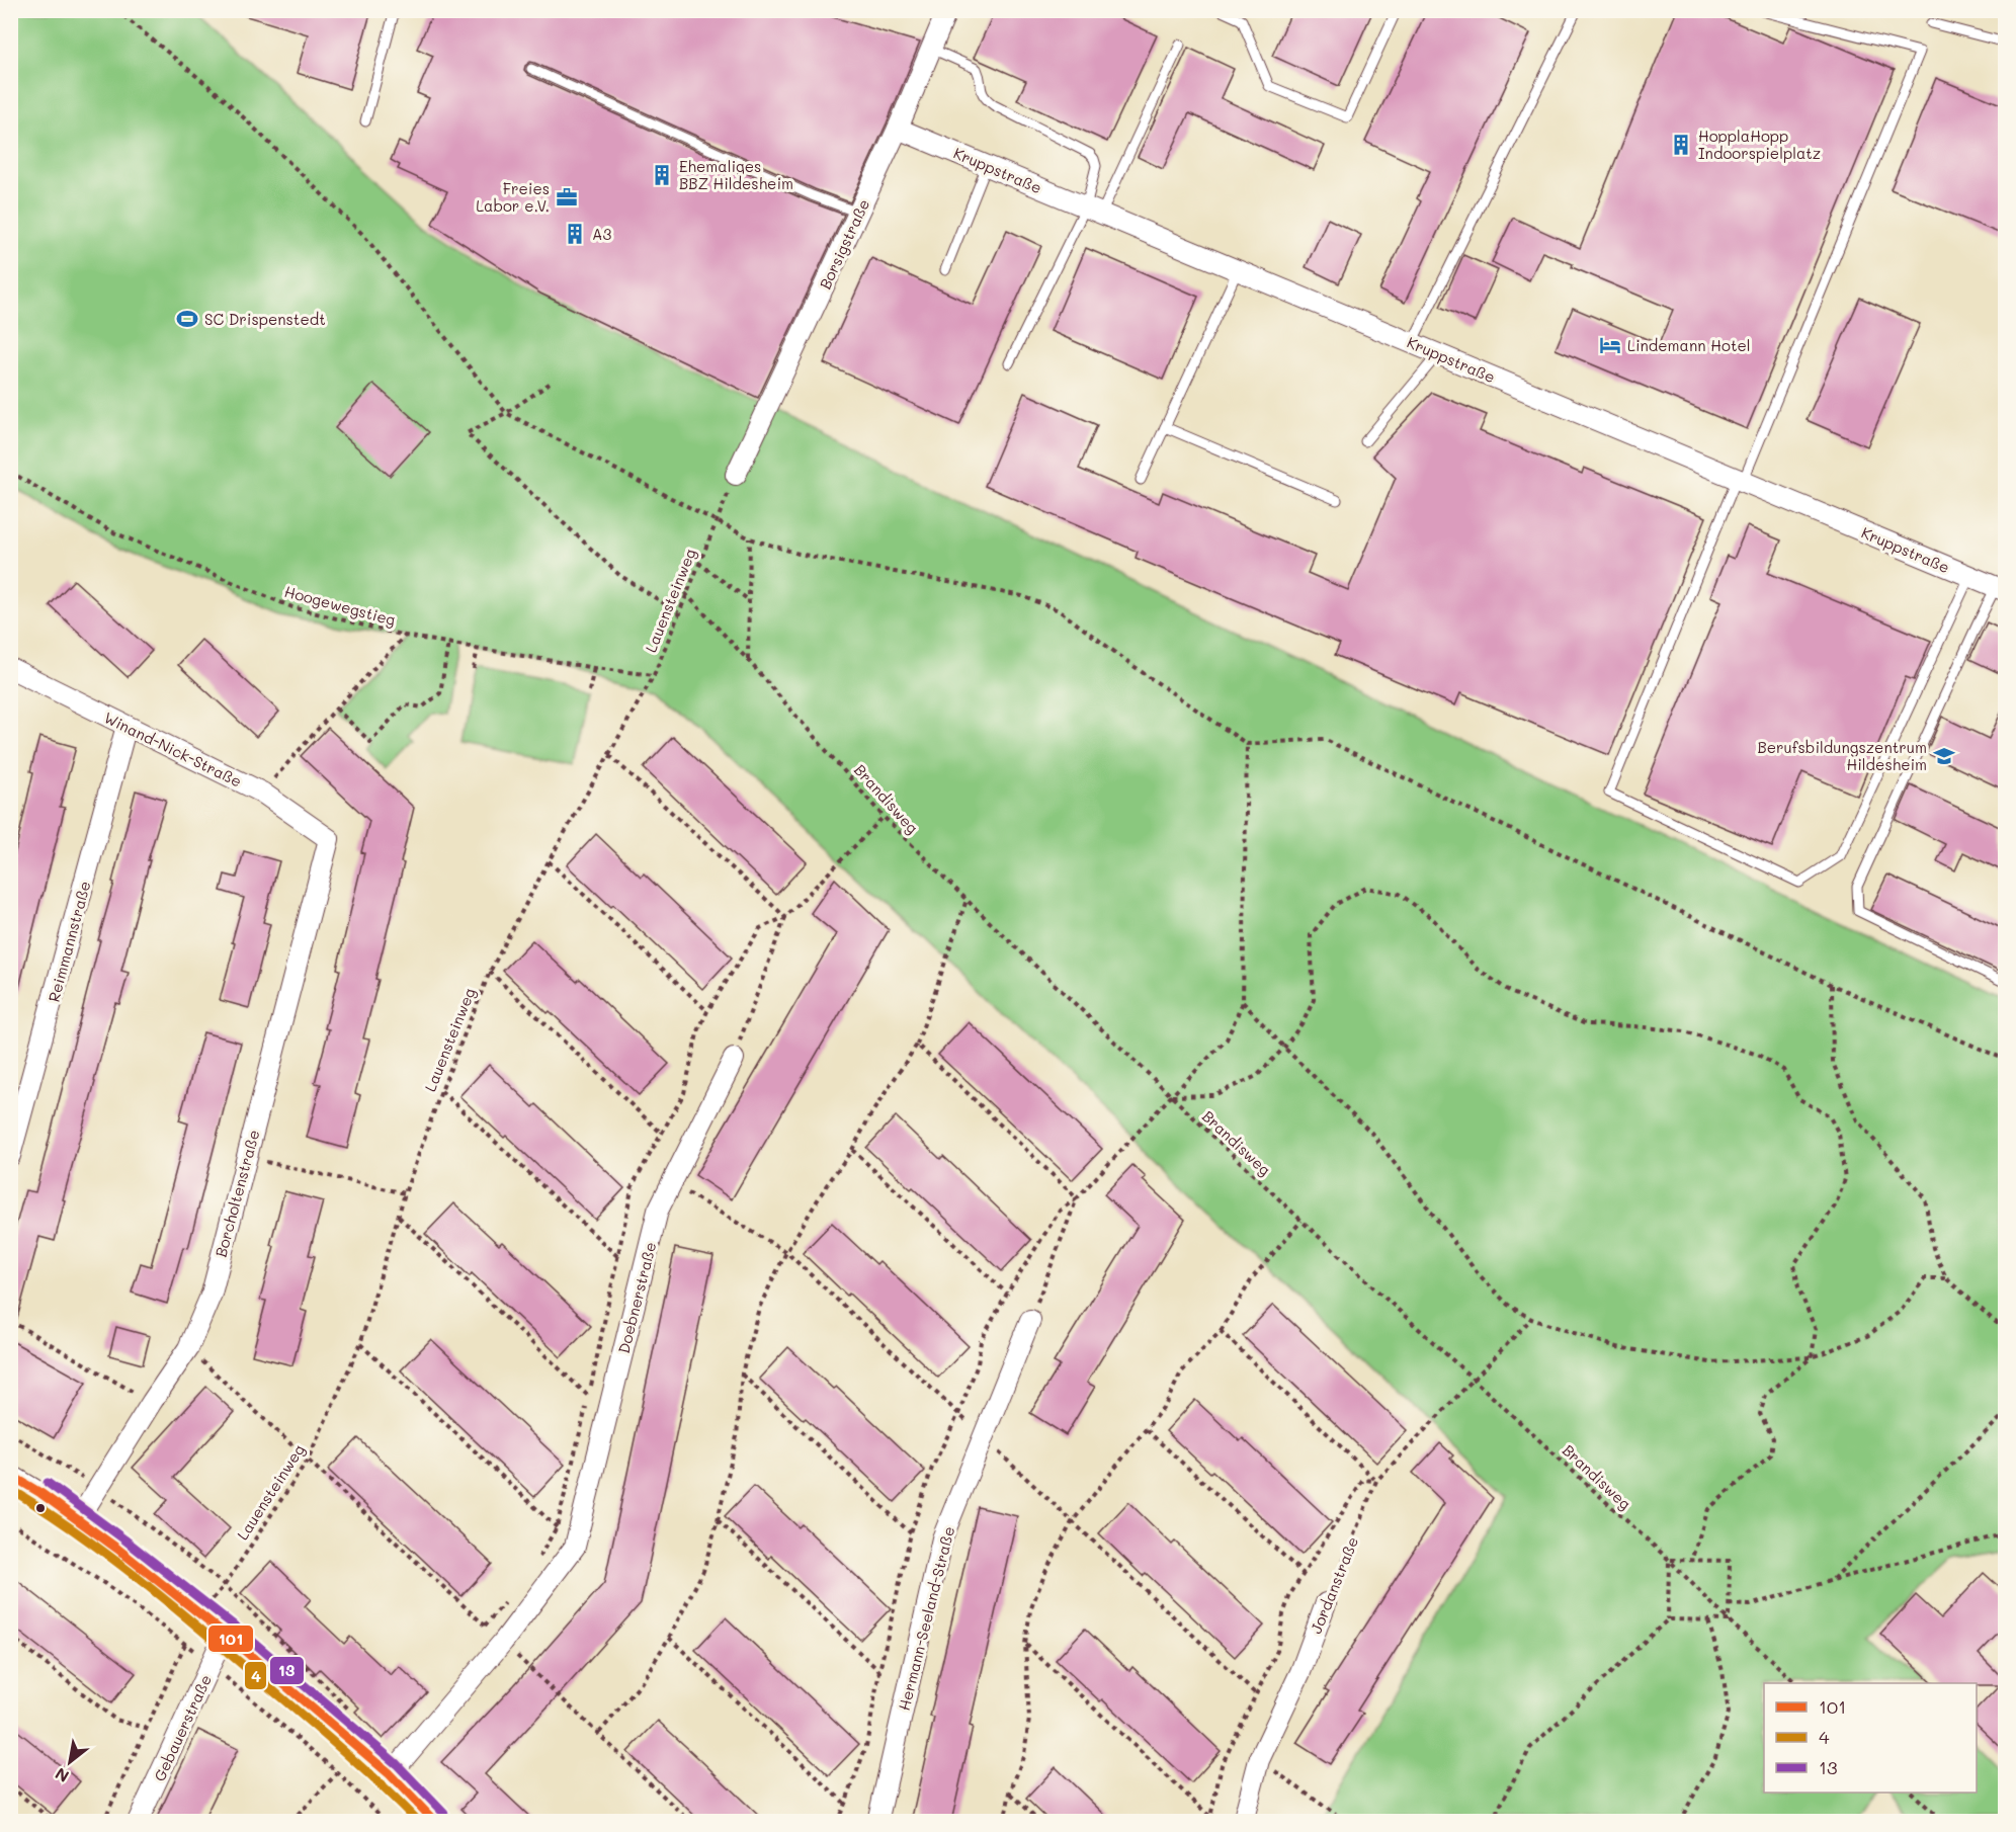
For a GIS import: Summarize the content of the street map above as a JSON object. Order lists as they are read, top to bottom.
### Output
{
  "streets": {
    "street": [
      "Kruppstraße",
      "Borsigstraße",
      "Winand-Nick-Straße",
      "Reimmannstraße",
      "Borcholtenstraße",
      "Doebnerstraße",
      "Jordanstraße",
      "Hermann-Seeland-Straße",
      "Gebauerstraße"
    ],
    "path": ["Lauensteinweg", "Hoogewegstieg", "Brandisweg"]
  },
  "crossings": [
    ["Kruppstraße", "Borsigstraße"],
    ["Borsigstraße", "Lauensteinweg"],
    ["Lauensteinweg", "Hoogewegstieg"],
    ["Lauensteinweg", "Brandisweg"],
    ["Winand-Nick-Straße", "Reimmannstraße"],
    ["Winand-Nick-Straße", "Borcholtenstraße"],
    ["Brandisweg", "Jordanstraße"]
  ],
  "places": {
    "building": ["HopplaHopp Indoorspielplatz", "Ehemaliges BBZ Hildesheim", "A3"],
    "office": ["Freies Labor e.V."],
    "sports": ["SC Drispenstedt"],
    "hotel": ["Lindemann Hotel"],
    "school or university": ["Berufsbildungszentrum Hildesheim"]
  },
  "lines": ["transit line 101", "transit line 13", "transit line 4"],
  "legend": ["101", "4", "13"],
  "north": "bottom left"
}
